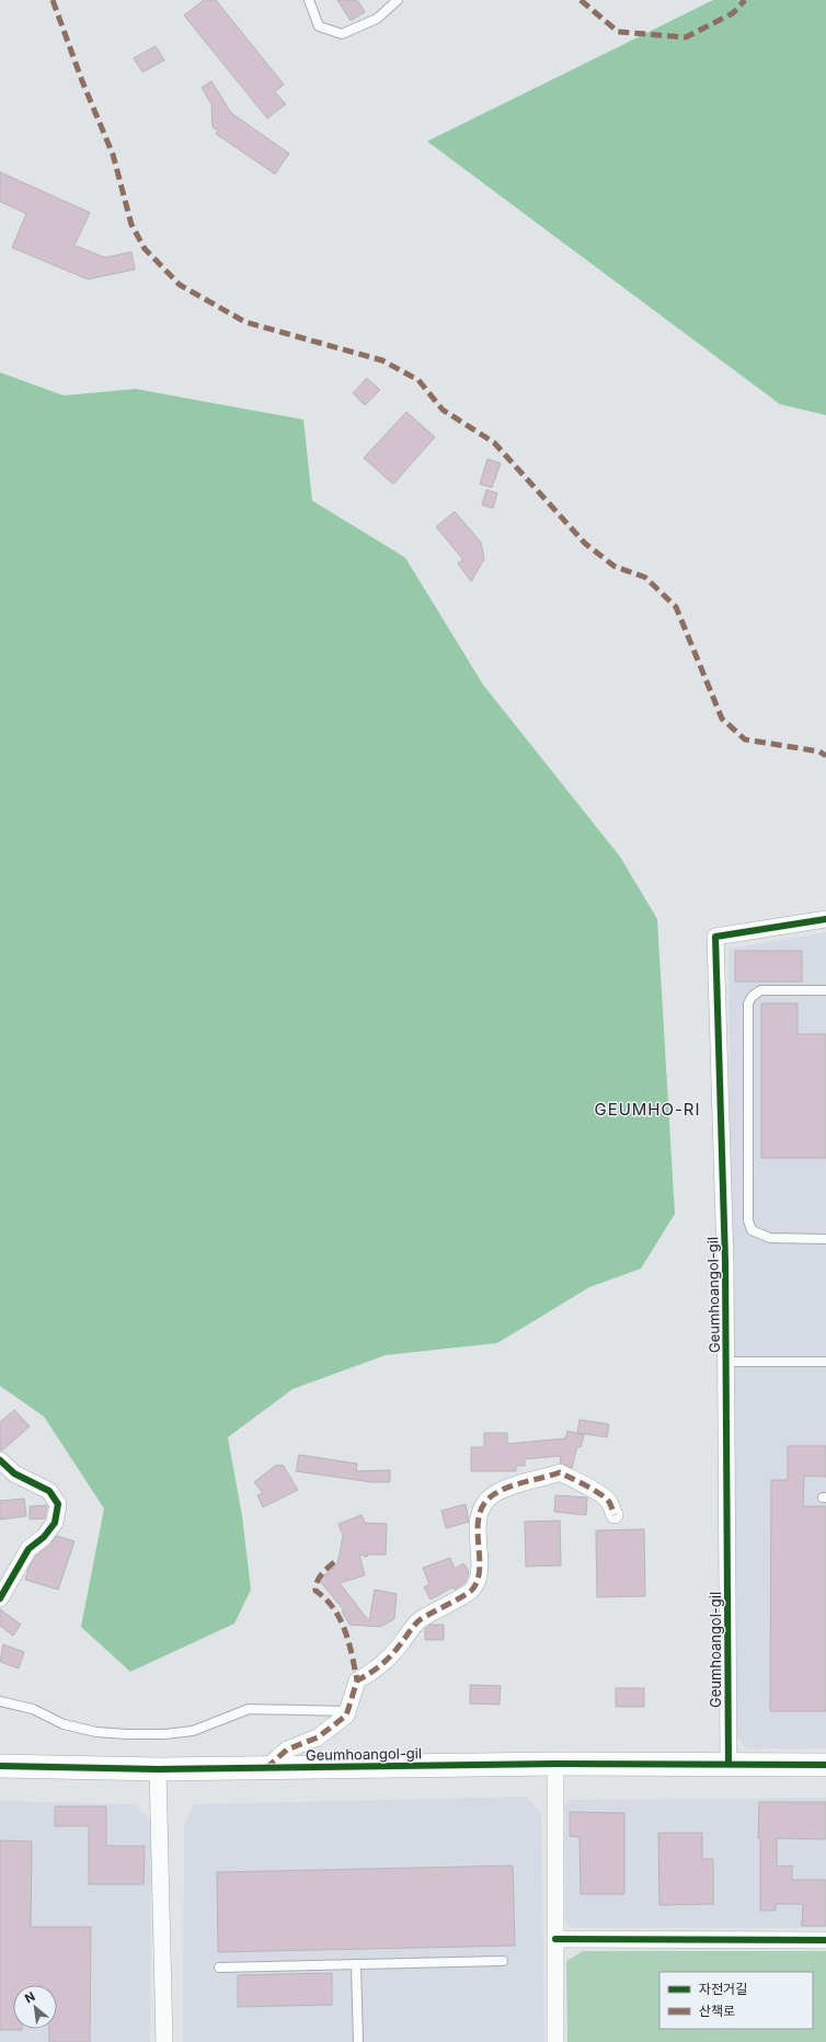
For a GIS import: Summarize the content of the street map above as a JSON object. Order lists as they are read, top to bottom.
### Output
{
  "streets": {
    "street": ["Geumhoangol-gil"]
  },
  "districts": ["GEUMHO-RI"],
  "legend": ["자전거길", "산책로"],
  "north": "top left"
}
